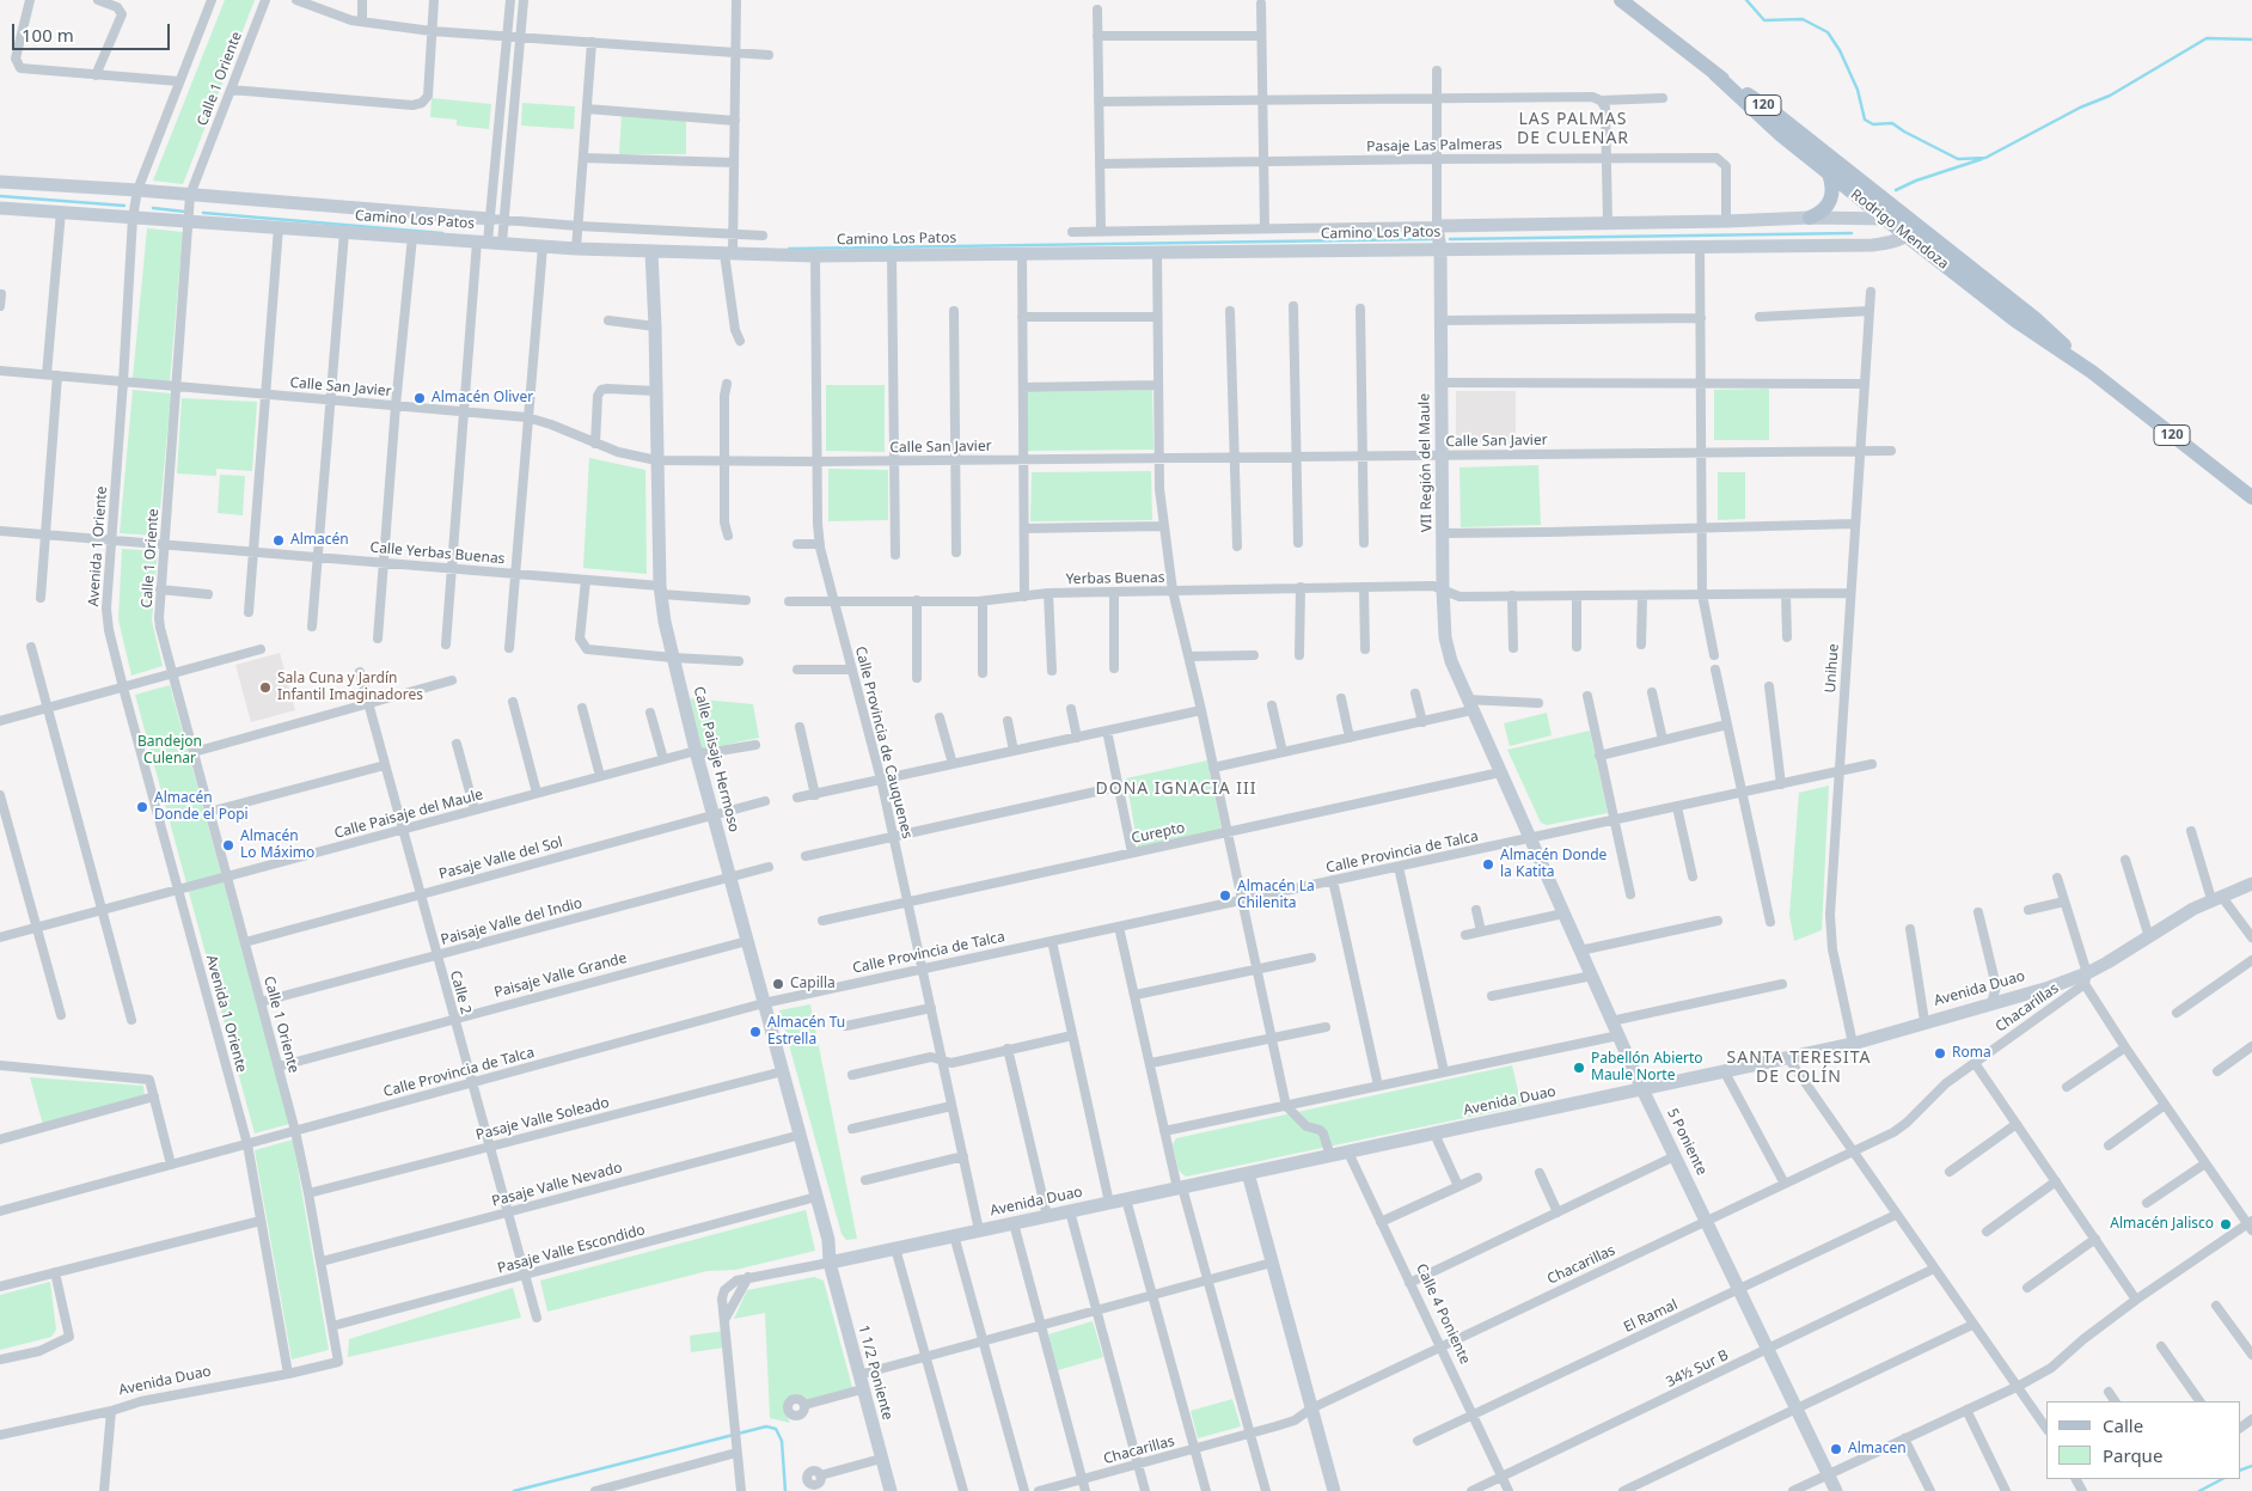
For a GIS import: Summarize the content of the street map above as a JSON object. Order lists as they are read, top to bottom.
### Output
{
  "streets": {
    "main road": ["120", "Rodrigo Mendoza"],
    "street": [
      "Calle 1 Oriente",
      "Pasaje Las Palmeras",
      "Camino Los Patos",
      "Calle San Javier",
      "VII Región del Maule",
      "Avenida 1 Oriente",
      "Calle Yerbas Buenas",
      "Yerbas Buenas",
      "Unihue",
      "Calle Provincia de Cauquenes",
      "Calle Paisaje Hermoso",
      "Calle Paisaje del Maule",
      "Curepto",
      "Calle Provincia de Talca",
      "Pasaje Valle del Sol",
      "Paisaje Valle del Indio",
      "Paisaje Valle Grande",
      "Avenida Duao",
      "Calle 2",
      "Chacarillas",
      "Pasaje Valle Soleado",
      "5 Poniente",
      "Pasaje Valle Nevado",
      "Pasaje Valle Escondido",
      "Calle 4 Poniente",
      "El Ramal",
      "34½ Sur B",
      "1 1/2 Poniente"
    ]
  },
  "crossings": [
    ["Calle 1 Oriente", "Camino Los Patos"],
    ["Calle 1 Oriente", "Calle San Javier"],
    ["Calle 1 Oriente", "Calle Yerbas Buenas"],
    ["Calle 1 Oriente", "Calle Paisaje del Maule"],
    ["Calle 1 Oriente", "Calle Provincia de Talca"],
    ["Calle 1 Oriente", "Pasaje Valle del Sol"],
    ["Calle 1 Oriente", "Paisaje Valle del Indio"],
    ["Calle 1 Oriente", "Paisaje Valle Grande"],
    ["Calle 1 Oriente", "Avenida Duao"],
    ["Calle 1 Oriente", "Pasaje Valle Soleado"],
    ["Calle 1 Oriente", "Pasaje Valle Nevado"],
    ["Calle 1 Oriente", "Pasaje Valle Escondido"],
    ["Pasaje Las Palmeras", "Camino Los Patos"],
    ["Camino Los Patos", "Rodrigo Mendoza"],
    ["Camino Los Patos", "VII Región del Maule"],
    ["Camino Los Patos", "Avenida 1 Oriente"],
    ["Camino Los Patos", "Calle Provincia de Cauquenes"],
    ["Camino Los Patos", "Calle Paisaje Hermoso"],
    ["Calle San Javier", "VII Región del Maule"],
    ["Calle San Javier", "Avenida 1 Oriente"],
    ["Calle San Javier", "Unihue"],
    ["Calle San Javier", "Calle Provincia de Cauquenes"],
    ["Calle San Javier", "Calle Paisaje Hermoso"],
    ["VII Región del Maule", "Yerbas Buenas"],
    ["VII Región del Maule", "5 Poniente"],
    ["Avenida 1 Oriente", "Calle Yerbas Buenas"],
    ["Avenida 1 Oriente", "Calle Paisaje del Maule"],
    ["Avenida 1 Oriente", "Calle Provincia de Talca"],
    ["Avenida 1 Oriente", "Avenida Duao"],
    ["Calle Yerbas Buenas", "Calle Paisaje Hermoso"],
    ["Yerbas Buenas", "Unihue"],
    ["Yerbas Buenas", "Calle Provincia de Cauquenes"],
    ["Unihue", "Calle Provincia de Talca"],
    ["Unihue", "Avenida Duao"],
    ["Calle Provincia de Cauquenes", "Curepto"],
    ["Calle Provincia de Cauquenes", "Calle Provincia de Talca"],
    ["Calle Provincia de Cauquenes", "Avenida Duao"],
    ["Calle Paisaje Hermoso", "Calle Paisaje del Maule"],
    ["Calle Paisaje Hermoso", "Calle Provincia de Talca"],
    ["Calle Paisaje Hermoso", "Pasaje Valle del Sol"],
    ["Calle Paisaje Hermoso", "Paisaje Valle del Indio"],
    ["Calle Paisaje Hermoso", "Paisaje Valle Grande"],
    ["Calle Paisaje Hermoso", "Avenida Duao"],
    ["Calle Paisaje Hermoso", "Pasaje Valle Soleado"],
    ["Calle Paisaje Hermoso", "Pasaje Valle Nevado"],
    ["Calle Paisaje Hermoso", "Pasaje Valle Escondido"],
    ["Calle Paisaje Hermoso", "1 1/2 Poniente"],
    ["Calle Paisaje del Maule", "Calle 2"],
    ["Curepto", "5 Poniente"],
    ["Calle Provincia de Talca", "Calle 2"],
    ["Calle Provincia de Talca", "5 Poniente"],
    ["Pasaje Valle del Sol", "Calle 2"],
    ["Paisaje Valle del Indio", "Calle 2"],
    ["Paisaje Valle Grande", "Calle 2"],
    ["Avenida Duao", "Chacarillas"],
    ["Avenida Duao", "5 Poniente"],
    ["Avenida Duao", "Calle 4 Poniente"],
    ["Avenida Duao", "1 1/2 Poniente"],
    ["Calle 2", "Pasaje Valle Soleado"],
    ["Calle 2", "Pasaje Valle Nevado"],
    ["Calle 2", "Pasaje Valle Escondido"],
    ["Chacarillas", "5 Poniente"],
    ["Chacarillas", "Calle 4 Poniente"],
    ["5 Poniente", "El Ramal"],
    ["5 Poniente", "34½ Sur B"],
    ["Calle 4 Poniente", "El Ramal"],
    ["Calle 4 Poniente", "34½ Sur B"]
  ],
  "districts": ["LAS PALMAS DE CULENAR", "DONA IGNACIA III", "SANTA TERESITA DE COLÍN"],
  "parks": ["Bandejon Culenar"],
  "places": [
    "Almacén Oliver",
    "Almacén",
    "Sala Cuna y Jardín Infantil Imaginadores",
    "Almacén Donde el Popi",
    "Almacén Lo Máximo",
    "Almacén Donde la Katita",
    "Almacén La Chilenita",
    "Capilla",
    "Almacén Tu Estrella",
    "Roma",
    "Pabellón Abierto Maule Norte",
    "Almacén Jalisco",
    "Almacen"
  ],
  "legend": ["Calle", "Parque"],
  "scale_bar": "100 m"
}
